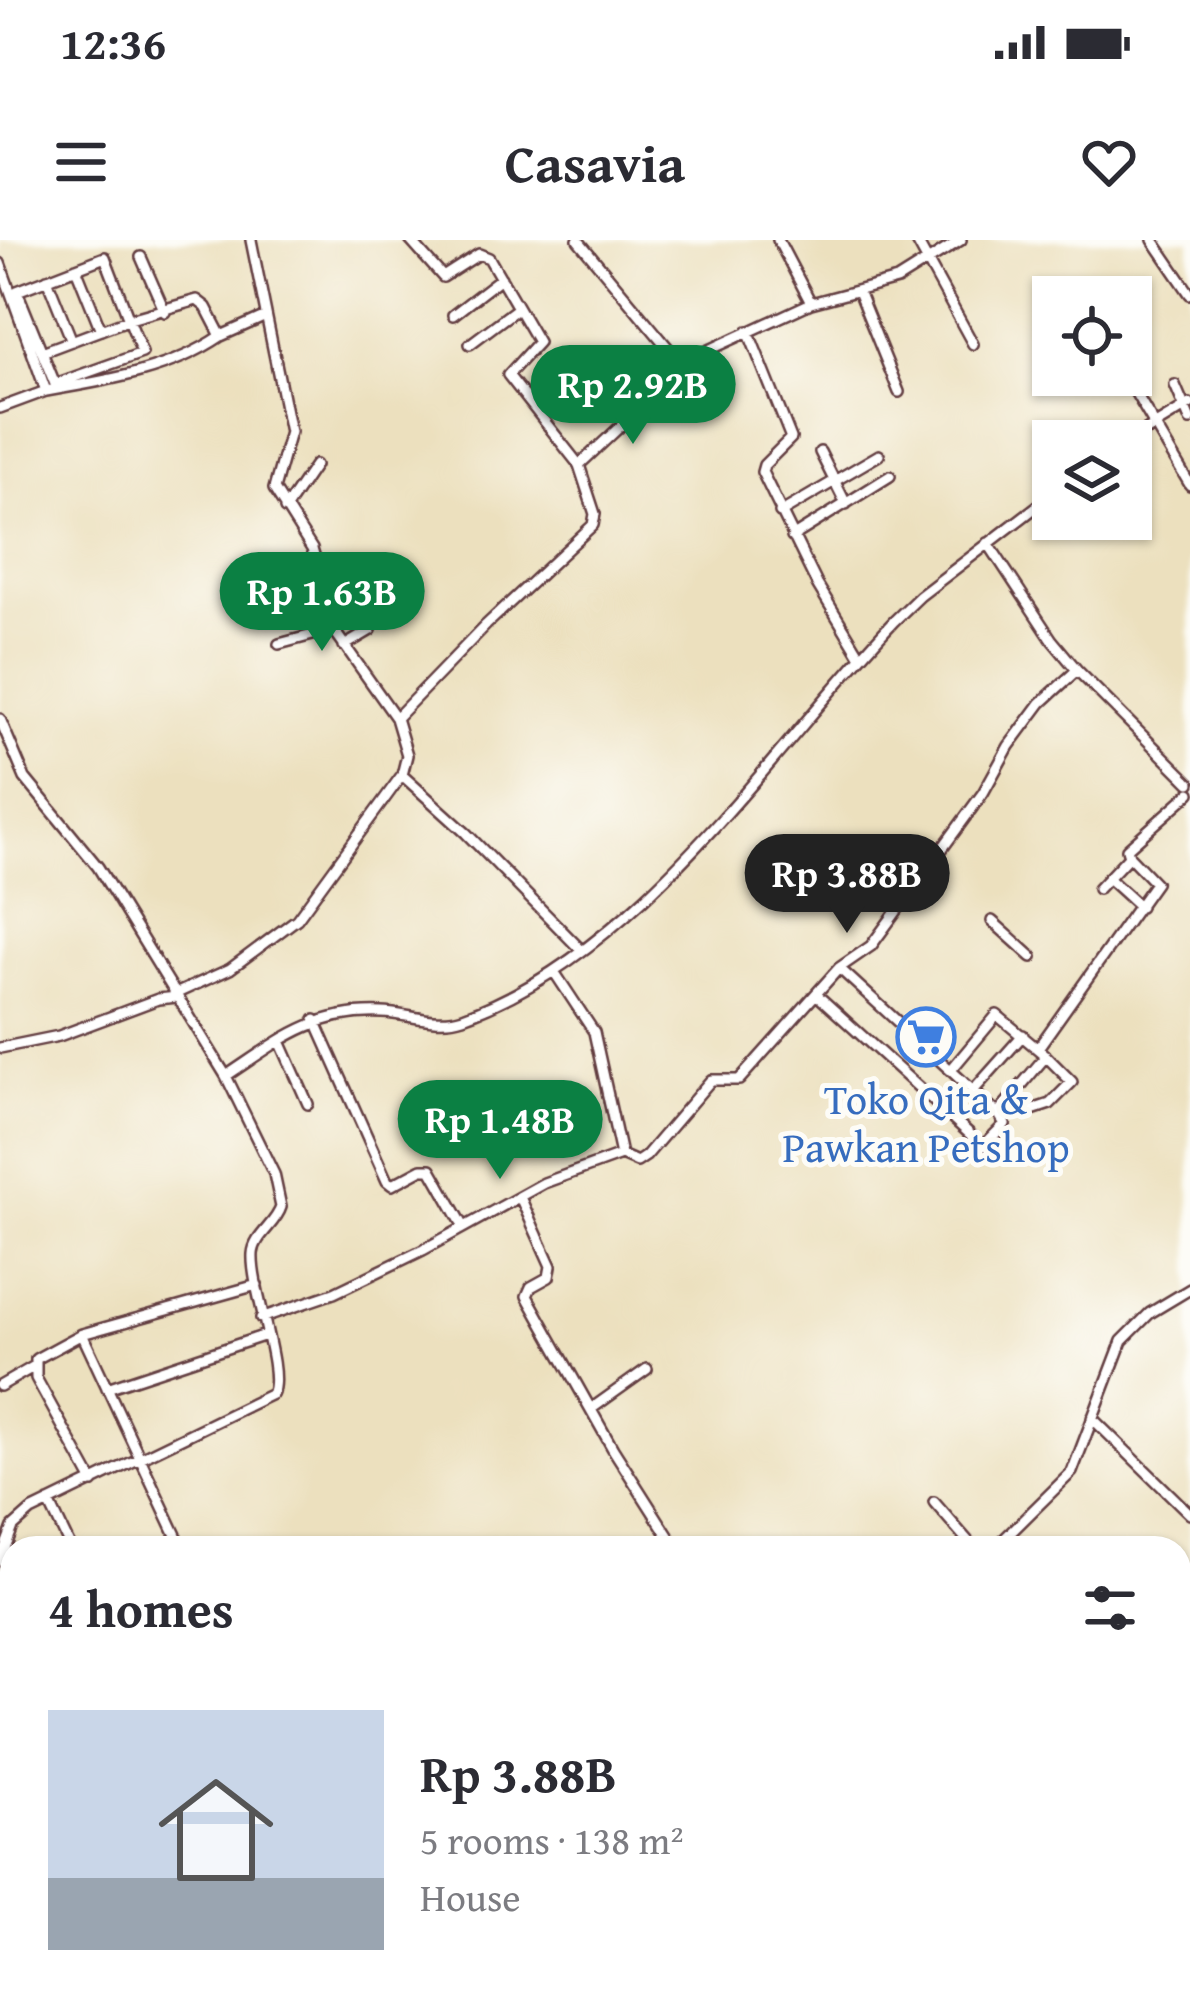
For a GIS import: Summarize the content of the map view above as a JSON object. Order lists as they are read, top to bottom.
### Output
{
  "places": {
    "supermarket": ["Toko Qita & Pawkan Petshop"]
  },
  "page": {
    "status": "12:36",
    "header": "Casavia",
    "price": [
      "Rp 2.92B",
      "Rp 1.63B",
      "Rp 3.88B",
      "Rp 1.48B"
    ],
    "heading": "4 homes",
    "list": [
      {
        "name": "Rp 3.88B",
        "note": "5 rooms · 138 m² · House"
      }
    ]
  }
}
